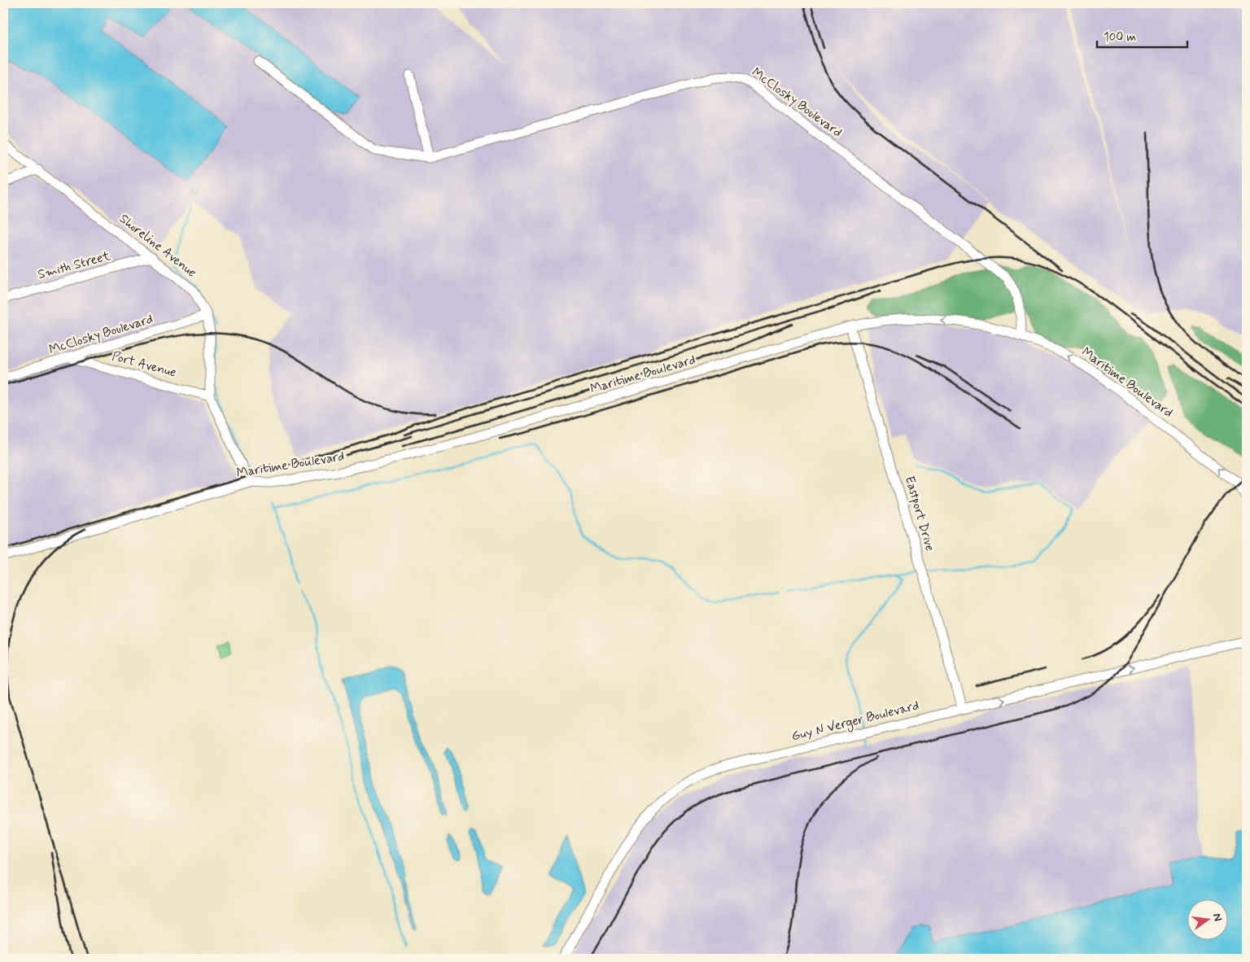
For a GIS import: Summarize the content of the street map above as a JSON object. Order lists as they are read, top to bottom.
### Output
{
  "streets": {
    "street": [
      "McClosky Boulevard",
      "Shoreline Avenue",
      "Smith Street",
      "Port Avenue",
      "Maritime Boulevard",
      "Eastport Drive",
      "Guy N Verger Boulevard"
    ]
  },
  "crossings": [
    ["McClosky Boulevard", "Shoreline Avenue"],
    ["McClosky Boulevard", "Port Avenue"],
    ["McClosky Boulevard", "Maritime Boulevard"],
    ["Shoreline Avenue", "Smith Street"],
    ["Shoreline Avenue", "Port Avenue"],
    ["Shoreline Avenue", "Maritime Boulevard"],
    ["Maritime Boulevard", "Eastport Drive"],
    ["Eastport Drive", "Guy N Verger Boulevard"]
  ],
  "one_way": ["Guy N Verger Boulevard"],
  "scale_bar": "100 m",
  "north": "right"
}
